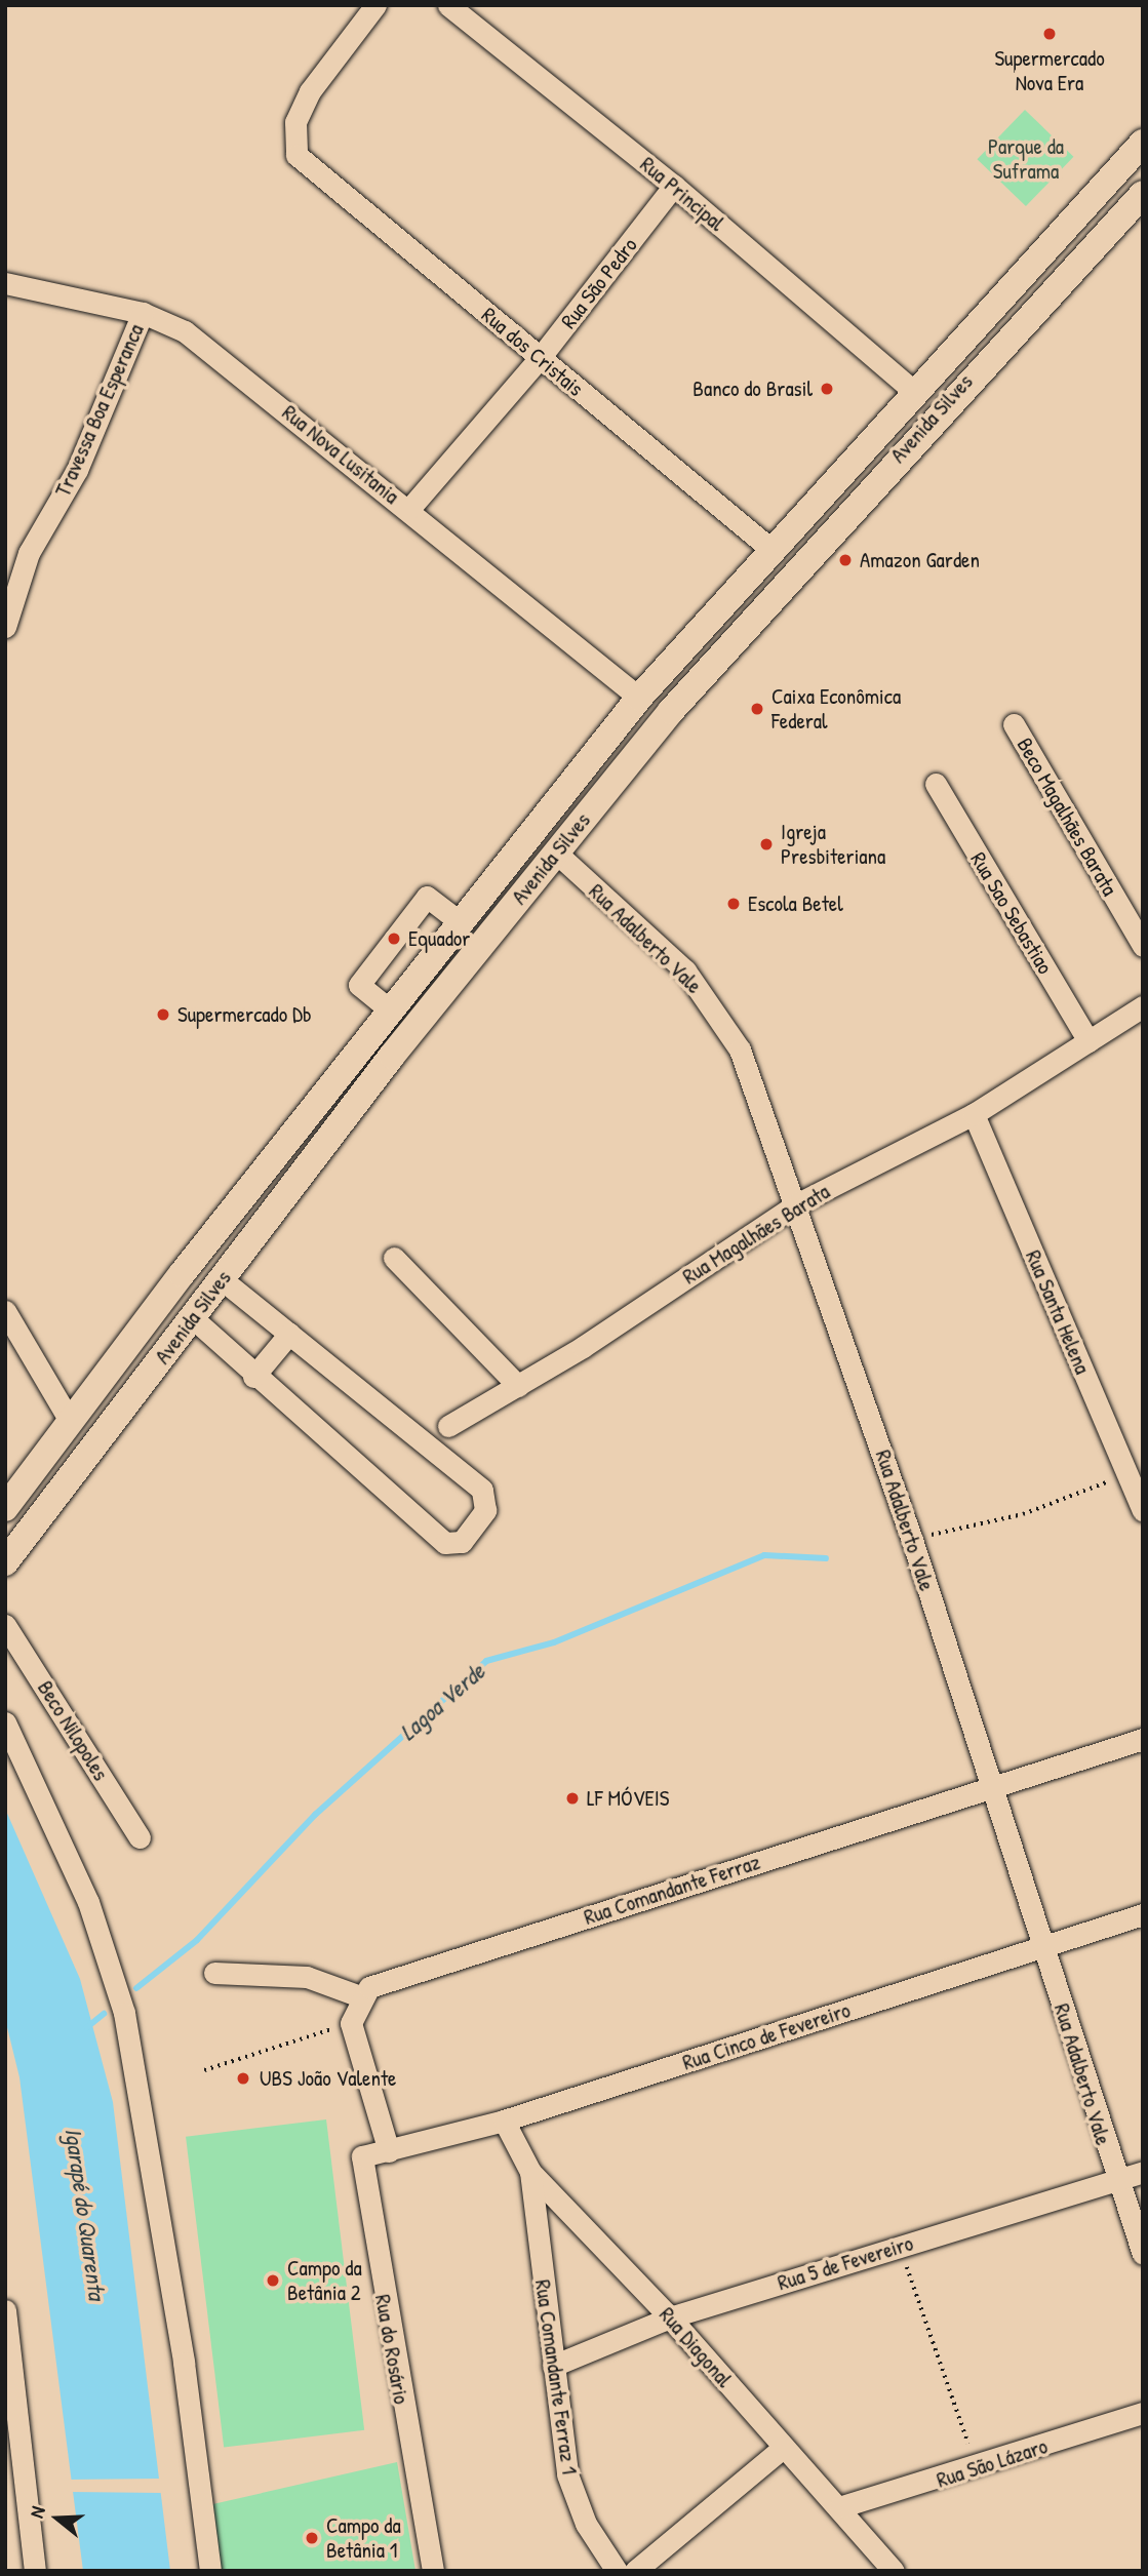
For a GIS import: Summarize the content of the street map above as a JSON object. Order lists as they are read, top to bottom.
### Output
{
  "streets": {
    "main road": ["Avenida Silves"],
    "street": [
      "Rua Principal",
      "Rua São Pedro",
      "Rua dos Cristais",
      "Travessa Boa Esperanca",
      "Rua Nova Lusitania",
      "Beco Magalhães Barata",
      "Rua Sao Sebastiao",
      "Rua Adalberto Vale",
      "Rua Magalhães Barata",
      "Rua Santa Helena",
      "Beco Nilopoles",
      "Rua Comandante Ferraz",
      "Rua Cinco de Fevereiro",
      "Rua 5 de Fevereiro",
      "Rua Diagonal",
      "Rua do Rosário",
      "Rua Comandante Ferraz 1",
      "Rua São Lázaro"
    ]
  },
  "crossings": [
    ["Rua Principal", "Rua São Pedro"],
    ["Rua Principal", "Avenida Silves"],
    ["Rua São Pedro", "Rua dos Cristais"],
    ["Rua São Pedro", "Rua Nova Lusitania"],
    ["Rua dos Cristais", "Avenida Silves"],
    ["Travessa Boa Esperanca", "Rua Nova Lusitania"],
    ["Avenida Silves", "Rua Nova Lusitania"],
    ["Avenida Silves", "Rua Adalberto Vale"],
    ["Rua Sao Sebastiao", "Rua Magalhães Barata"],
    ["Rua Adalberto Vale", "Rua Magalhães Barata"],
    ["Rua Adalberto Vale", "Rua Comandante Ferraz"],
    ["Rua Adalberto Vale", "Rua Cinco de Fevereiro"],
    ["Rua Adalberto Vale", "Rua 5 de Fevereiro"],
    ["Rua Magalhães Barata", "Rua Santa Helena"],
    ["Rua Cinco de Fevereiro", "Rua Diagonal"],
    ["Rua Cinco de Fevereiro", "Rua do Rosário"],
    ["Rua 5 de Fevereiro", "Rua Diagonal"],
    ["Rua 5 de Fevereiro", "Rua Comandante Ferraz 1"],
    ["Rua Diagonal", "Rua Comandante Ferraz 1"],
    ["Rua Diagonal", "Rua São Lázaro"]
  ],
  "water": ["Lagoa Verde", "Igarapé do Quarenta"],
  "parks": ["Parque da Suframa"],
  "places": [
    "Supermercado Nova Era",
    "Banco do Brasil",
    "Amazon Garden",
    "Caixa Econômica Federal",
    "Igreja Presbiteriana",
    "Escola Betel",
    "Equador",
    "Supermercado Db",
    "LF MÓVEIS",
    "UBS João Valente",
    "Campo da Betânia 2",
    "Campo da Betânia 1"
  ],
  "north": "left"
}
